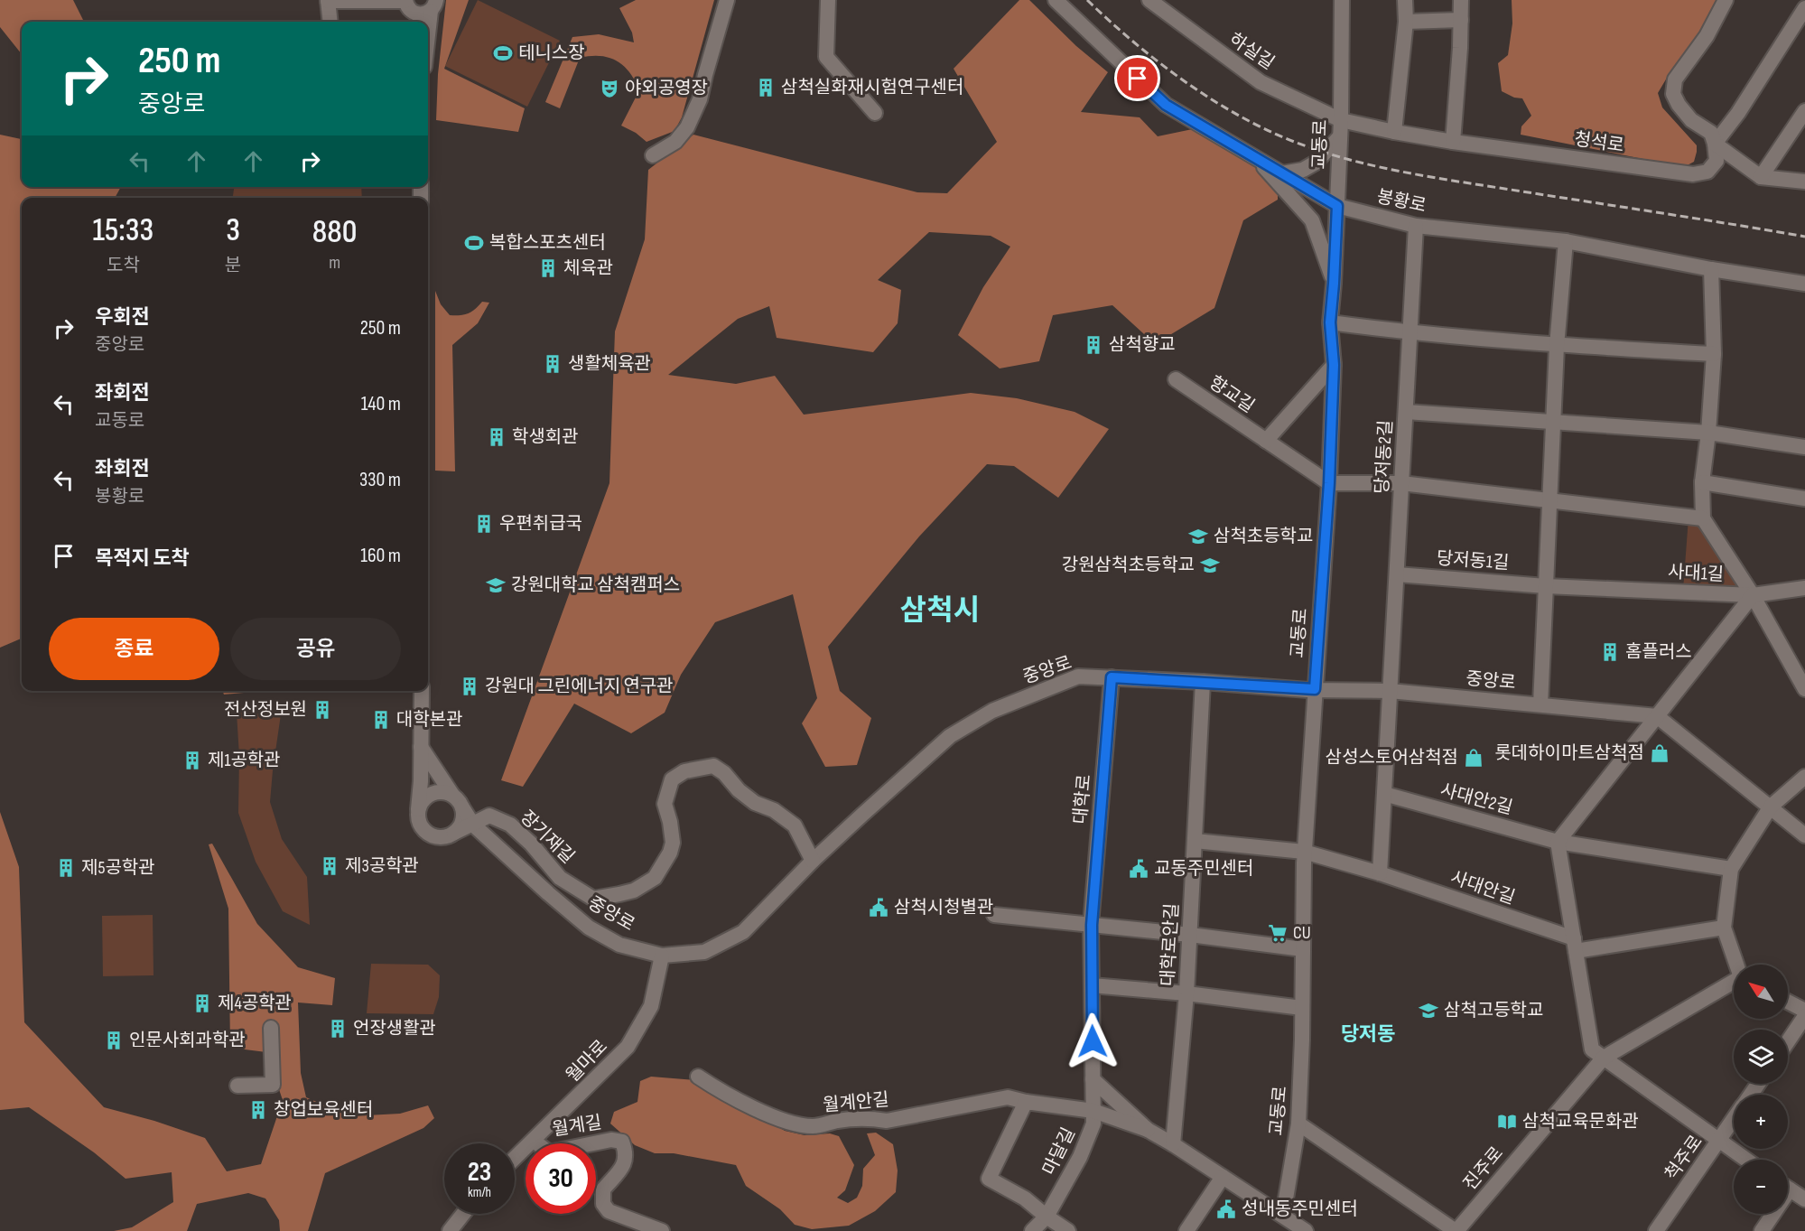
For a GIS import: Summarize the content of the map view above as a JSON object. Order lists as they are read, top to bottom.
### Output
{
  "streets": {
    "street": [
      "하실길",
      "청석로",
      "교동로",
      "봉황로",
      "향교길",
      "당저동2길",
      "당저동1길",
      "사대1길",
      "중앙로",
      "대학로",
      "사대안2길",
      "장기재길",
      "사대안길",
      "대학로안길",
      "월마로",
      "월계안길",
      "월계길",
      "마달길",
      "척주로",
      "진주로"
    ]
  },
  "crossings": [
    ["하실길", "청석로"],
    ["하실길", "교동로"],
    ["청석로", "교동로"],
    ["교동로", "봉황로"],
    ["교동로", "향교길"],
    ["교동로", "중앙로"],
    ["교동로", "진주로"],
    ["봉황로", "당저동2길"],
    ["당저동2길", "당저동1길"],
    ["당저동2길", "중앙로"],
    ["당저동1길", "사대1길"],
    ["중앙로", "대학로"],
    ["중앙로", "장기재길"],
    ["중앙로", "대학로안길"],
    ["중앙로", "월마로"],
    ["대학로", "마달길"],
    ["월마로", "월계길"],
    ["월계안길", "마달길"]
  ],
  "districts": ["삼척시", "당저동"],
  "places": {
    "sports": ["테니스장", "복합스포츠센터"],
    "building": [
      "삼척실화재시험연구센터",
      "체육관",
      "삼척향교",
      "생활체육관",
      "학생회관",
      "우편취급국",
      "홈플러스",
      "강원대 그린에너지 연구관",
      "전산정보원",
      "대학본관",
      "제1공학관",
      "제3공학관",
      "제5공학관",
      "제4공학관",
      "언장생활관",
      "인문사회과학관",
      "창업보육센터"
    ],
    "theatre": ["야외공영장"],
    "school or university": [
      "삼척초등학교",
      "강원삼척초등학교",
      "강원대학교 삼척캠퍼스",
      "삼척고등학교"
    ],
    "shop": ["롯데하이마트삼척점", "삼성스토어삼척점"],
    "public building": ["교동주민센터", "삼척시청별관", "성내동주민센터"],
    "supermarket": ["CU"],
    "library": ["삼척교육문화관"]
  },
  "north": "top left",
  "page": {
    "turn": ["250 m", "중앙로"],
    "eta": [
      "15:33",
      "도착",
      "3",
      "분",
      "880",
      "m"
    ],
    "list": [
      {
        "name": "우회전",
        "note": "중앙로",
        "value": "250 m"
      },
      {
        "name": "좌회전",
        "note": "교동로",
        "value": "140 m"
      },
      {
        "name": "좌회전",
        "note": "봉황로",
        "value": "330 m"
      },
      {
        "name": "목적지 도착",
        "value": "160 m"
      }
    ],
    "buttons": ["종료", "공유"],
    "map_buttons": ["+", "−"],
    "speed": "23 km/h",
    "limit": "30"
  }
}
